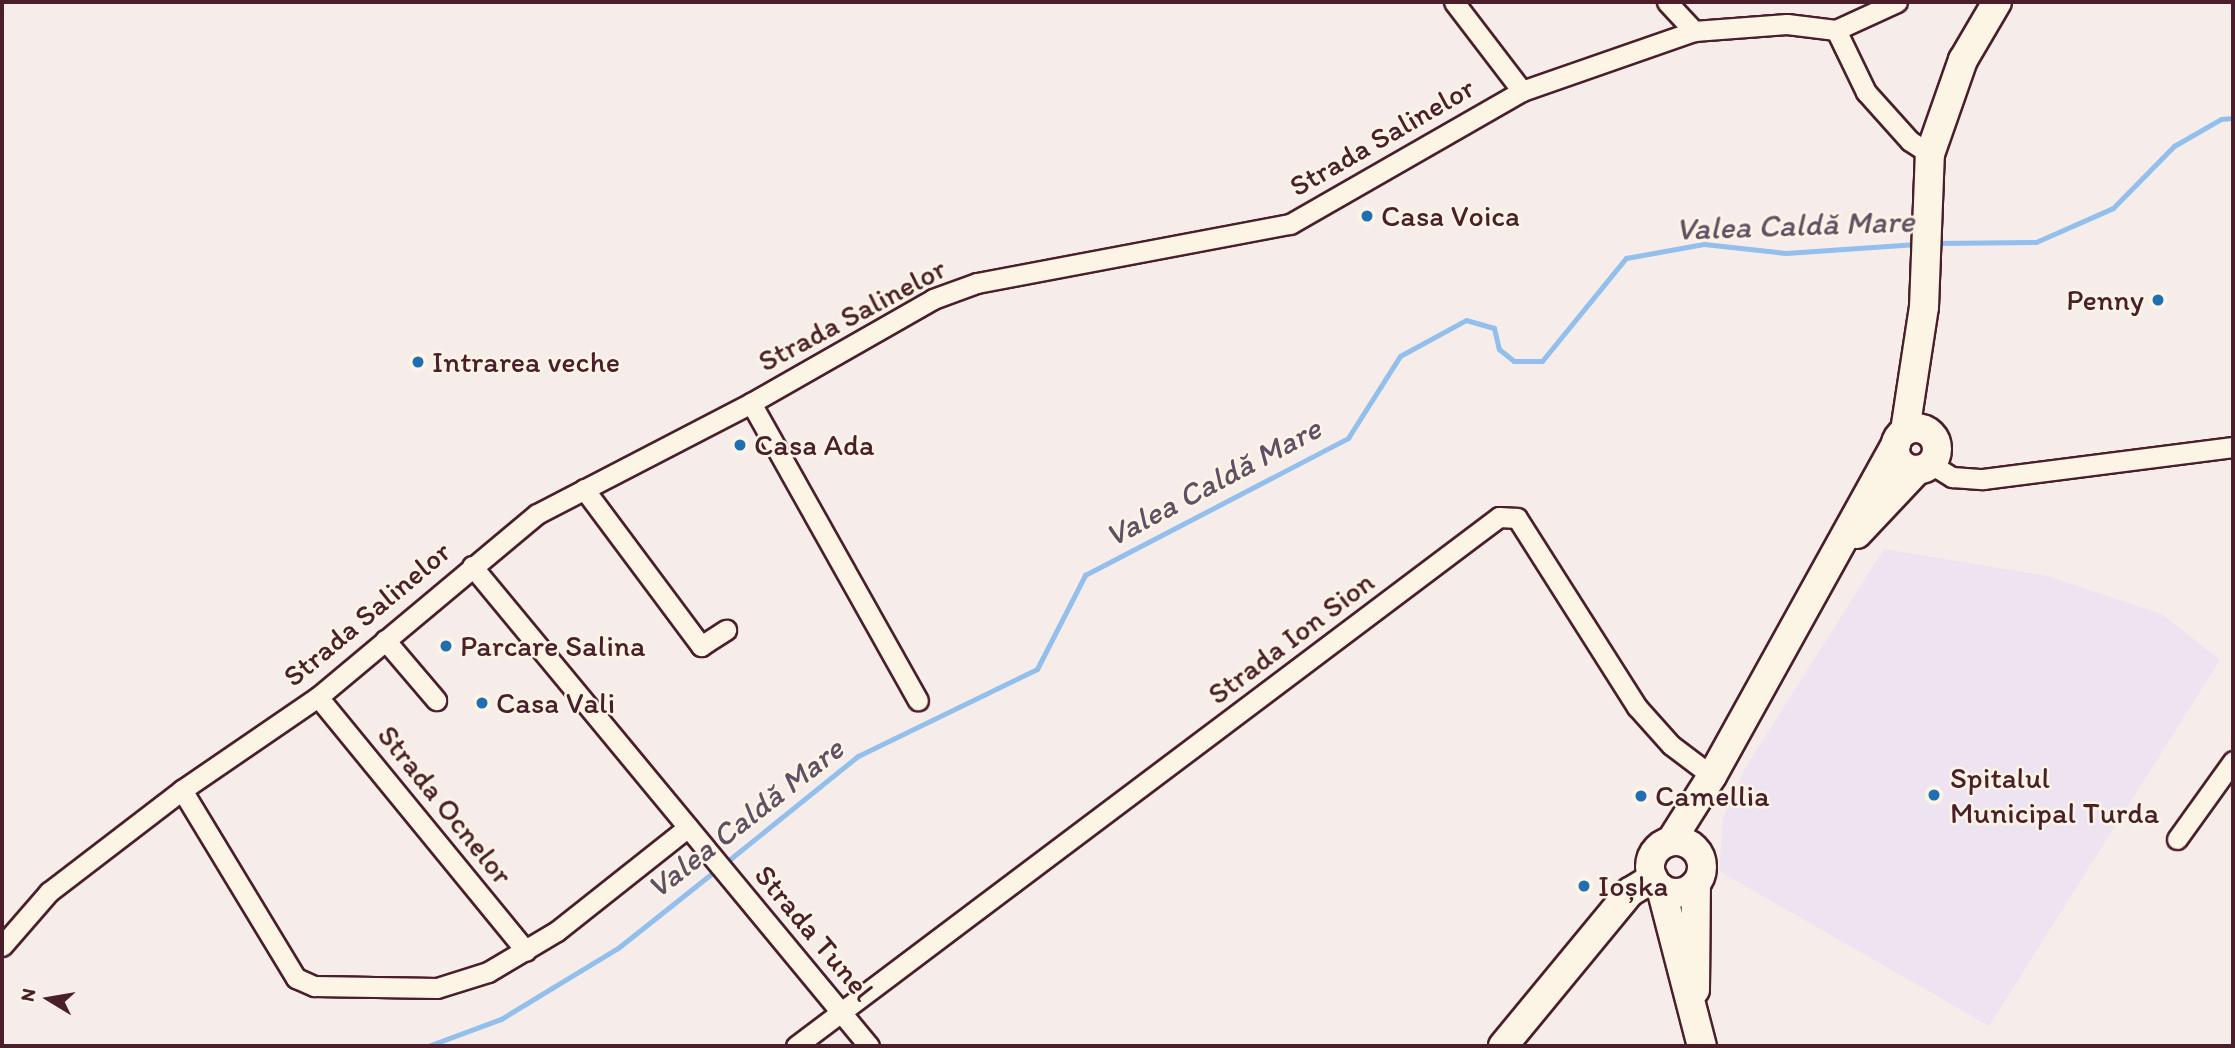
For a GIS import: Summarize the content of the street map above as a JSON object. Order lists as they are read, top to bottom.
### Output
{
  "streets": {
    "street": [
      "Strada Salinelor",
      "Strada Ion Sion",
      "Strada Ocnelor",
      "Strada Tunel"
    ]
  },
  "crossings": [
    ["Strada Salinelor", "Strada Ocnelor"],
    ["Strada Salinelor", "Strada Tunel"],
    ["Strada Ion Sion", "Strada Tunel"]
  ],
  "water": ["Valea Caldă Mare"],
  "places": [
    "Casa Voica",
    "Penny",
    "Intrarea veche",
    "Casa Ada",
    "Parcare Salina",
    "Casa Vali",
    "Spitalul Municipal Turda",
    "Camellia",
    "Ioșka"
  ],
  "north": "left"
}
